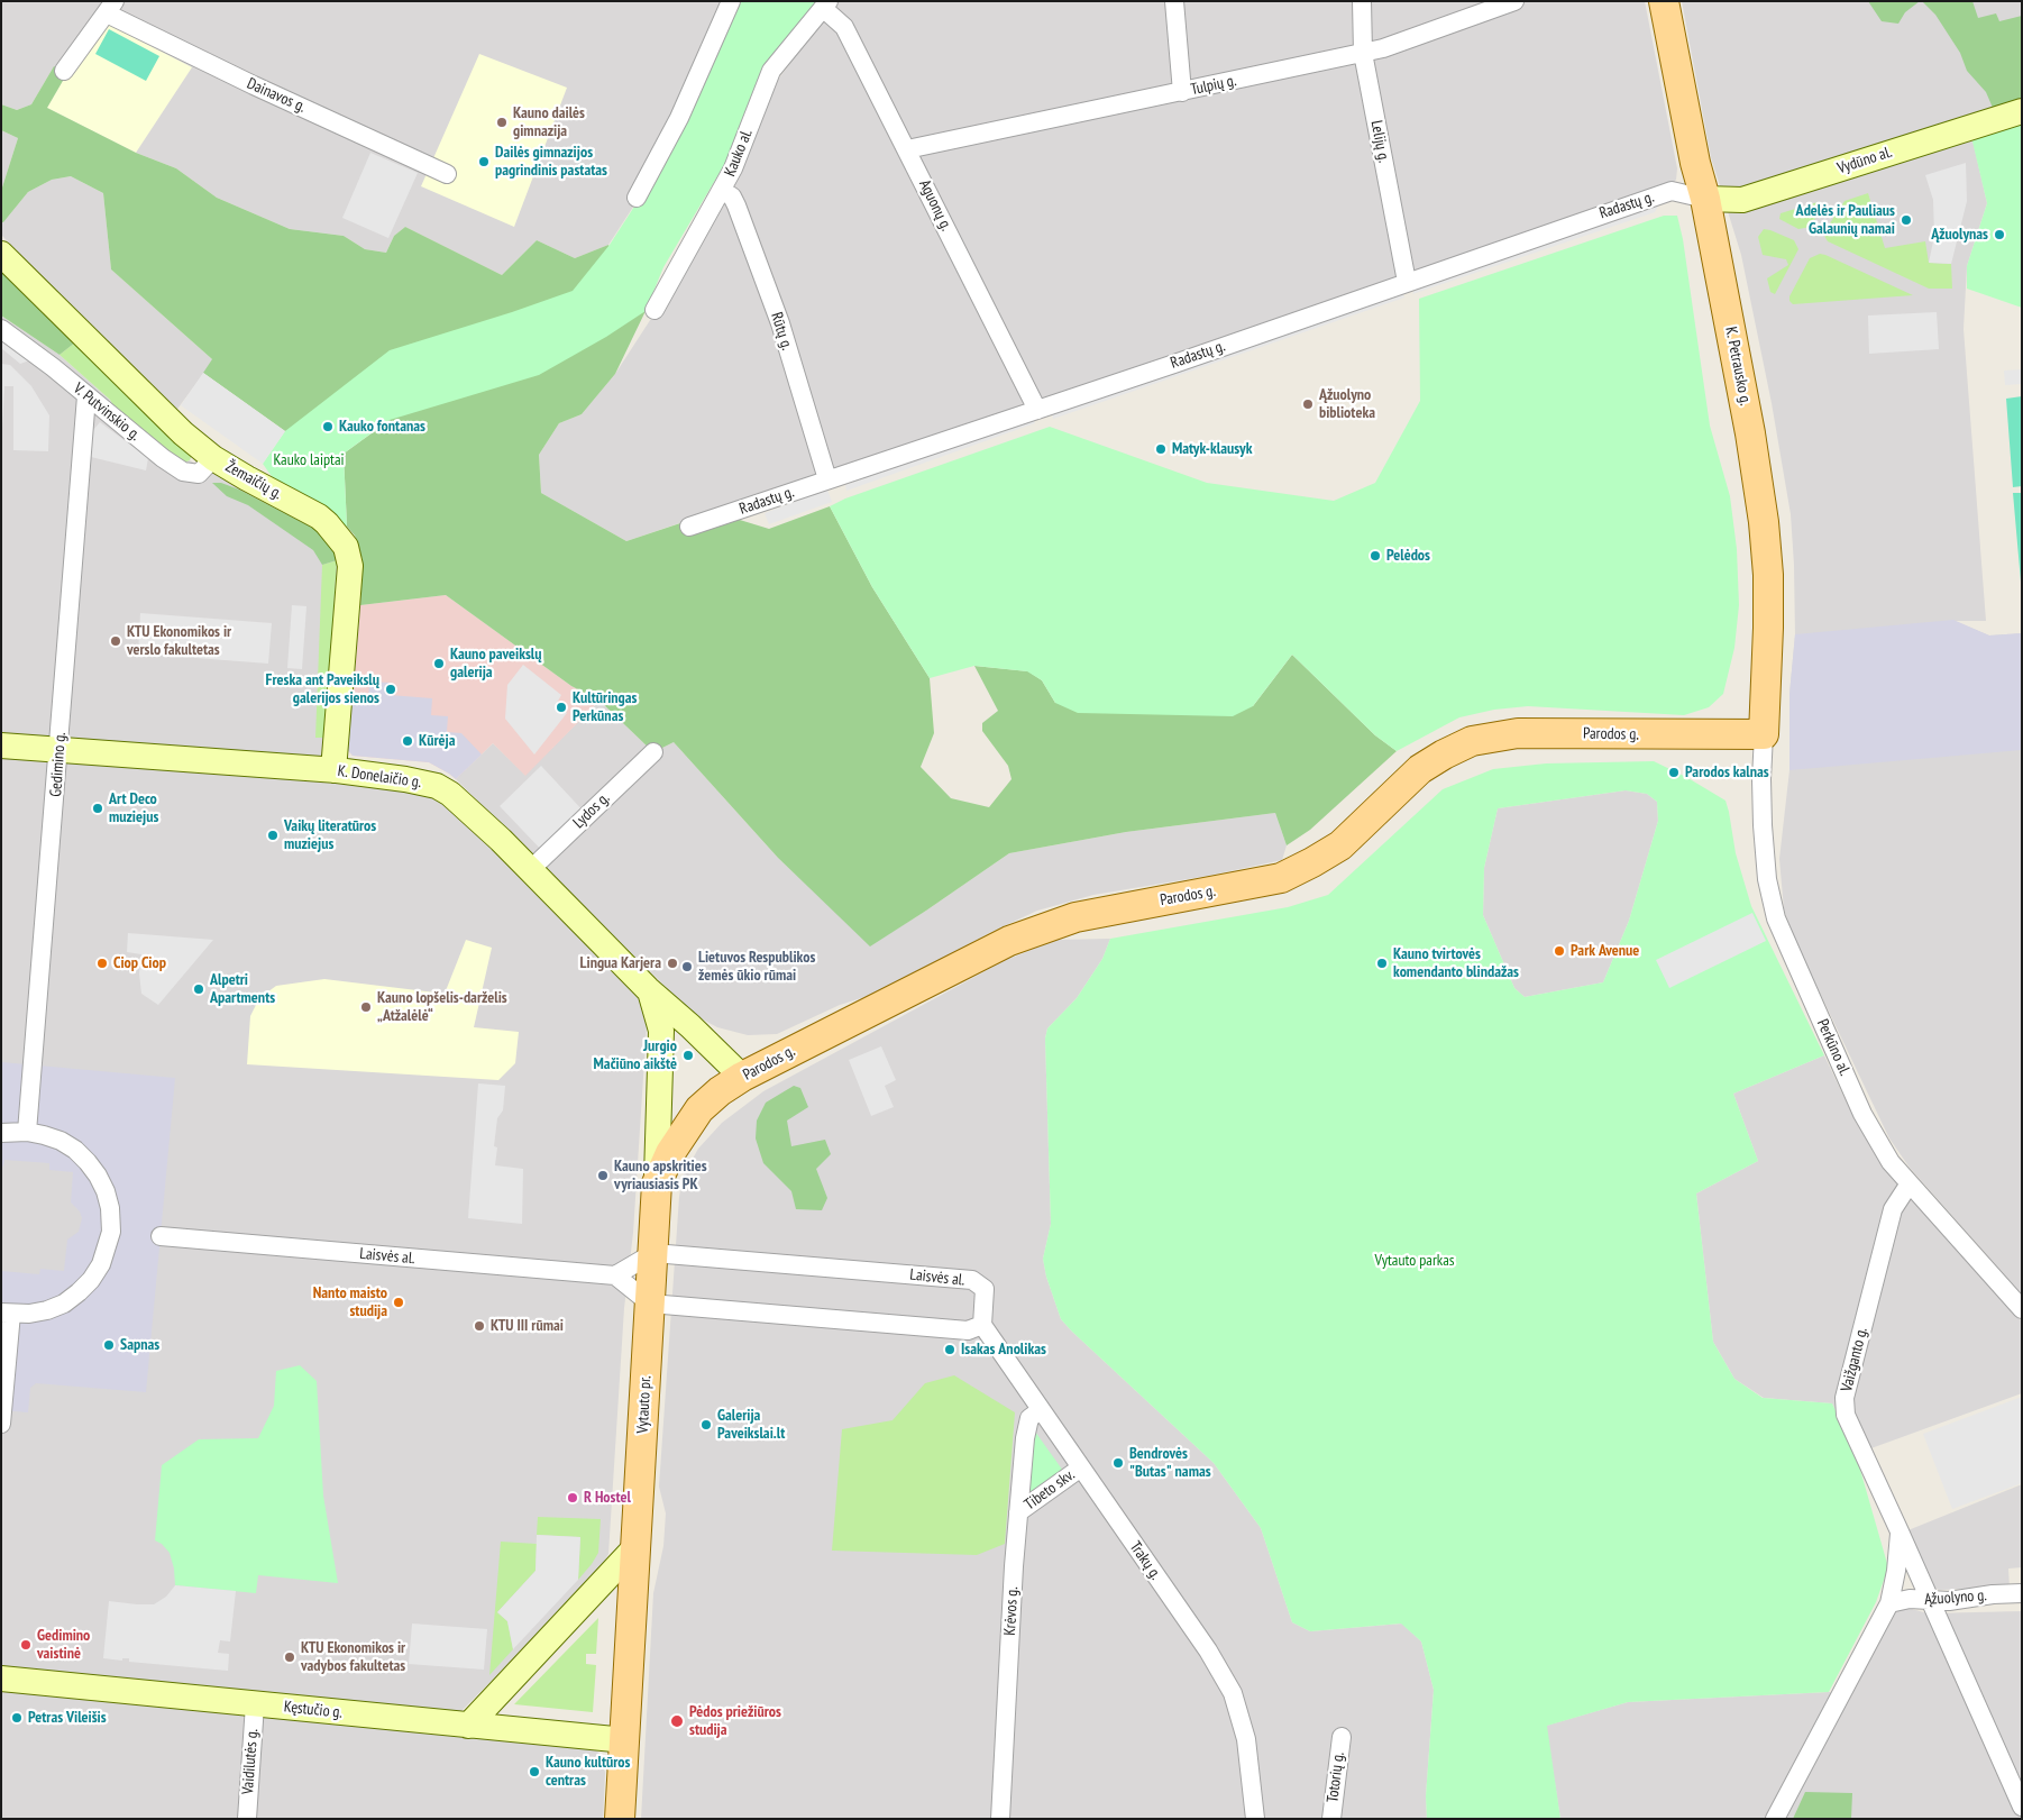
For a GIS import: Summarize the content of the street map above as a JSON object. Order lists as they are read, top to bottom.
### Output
{
  "streets": {
    "main road": ["K. Petrausko g.", "Parodos g.", "Vytauto pr."],
    "street": [
      "Tulpių g.",
      "Dainavos g.",
      "Lelijų g.",
      "Kauko al.",
      "Vydūno al.",
      "Aguonų g.",
      "Radastų g.",
      "Rūtų g.",
      "V. Putvinskio g.",
      "Žemaičių g.",
      "Gedimino g.",
      "K. Donelaičio g.",
      "Lydos g.",
      "Perkūno al.",
      "Laisvės al.",
      "Vaižganto g.",
      "Tibeto skv.",
      "Trakų g.",
      "Ąžuolyno g.",
      "Krėvos g.",
      "Kęstučio g.",
      "Vaidilutės g.",
      "Totorių g."
    ]
  },
  "crossings": [
    ["Tulpių g.", "Lelijų g."],
    ["Tulpių g.", "Aguonų g."],
    ["Lelijų g.", "Radastų g."],
    ["Kauko al.", "Aguonų g."],
    ["Kauko al.", "Rūtų g."],
    ["Vydūno al.", "Radastų g."],
    ["Vydūno al.", "K. Petrausko g."],
    ["Aguonų g.", "Radastų g."],
    ["Radastų g.", "Rūtų g."],
    ["Radastų g.", "K. Petrausko g."],
    ["K. Petrausko g.", "Parodos g."],
    ["K. Petrausko g.", "Perkūno al."],
    ["V. Putvinskio g.", "Žemaičių g."],
    ["V. Putvinskio g.", "Gedimino g."],
    ["Žemaičių g.", "K. Donelaičio g."],
    ["Parodos g.", "K. Donelaičio g."],
    ["Parodos g.", "Perkūno al."],
    ["Parodos g.", "Vytauto pr."],
    ["Gedimino g.", "K. Donelaičio g."],
    ["K. Donelaičio g.", "Lydos g."],
    ["K. Donelaičio g.", "Vytauto pr."],
    ["Perkūno al.", "Vaižganto g."],
    ["Laisvės al.", "Vytauto pr."],
    ["Laisvės al.", "Trakų g."],
    ["Vaižganto g.", "Ąžuolyno g."],
    ["Vytauto pr.", "Kęstučio g."],
    ["Tibeto skv.", "Trakų g."],
    ["Tibeto skv.", "Krėvos g."],
    ["Trakų g.", "Krėvos g."],
    ["Kęstučio g.", "Vaidilutės g."]
  ],
  "parks": ["Kauko laiptai", "Vytauto parkas"],
  "places": [
    "Kauno dailės gimnazija",
    "Dailės gimnazijos pagrindinis pastatas",
    "Adelės ir Pauliaus Galaunių namai",
    "Ąžuolynas",
    "Ąžuolyno biblioteka",
    "Kauko fontanas",
    "Matyk-klausyk",
    "Pelėdos",
    "KTU Ekonomikos ir verslo fakultetas",
    "Kauno paveikslų galerija",
    "Freska ant Paveikslų galerijos sienos",
    "Kultūringas Perkūnas",
    "Kūrėja",
    "Parodos kalnas",
    "Art Deco muziejus",
    "Vaikų literatūros muziejus",
    "Park Avenue",
    "Ciop Ciop",
    "Lingua Karjera",
    "Kauno tvirtovės komendanto blindažas",
    "Lietuvos Respublikos žemės ūkio rūmai",
    "Alpetri Apartments",
    "Kauno lopšelis-darželis „Atžalėlė“",
    "Jurgio Mačiūno aikštė",
    "Kauno apskrities vyriausiasis PK",
    "Nanto maisto studija",
    "KTU III rūmai",
    "Sapnas",
    "Isakas Anolikas",
    "Galerija Paveikslai.lt",
    "Bendrovės \"Butas\" namas",
    "R Hostel",
    "Gedimino vaistinė",
    "KTU Ekonomikos ir vadybos fakultetas",
    "Petras Vileišis",
    "Pėdos priežiūros studija",
    "Kauno kultūros centras"
  ]
}
